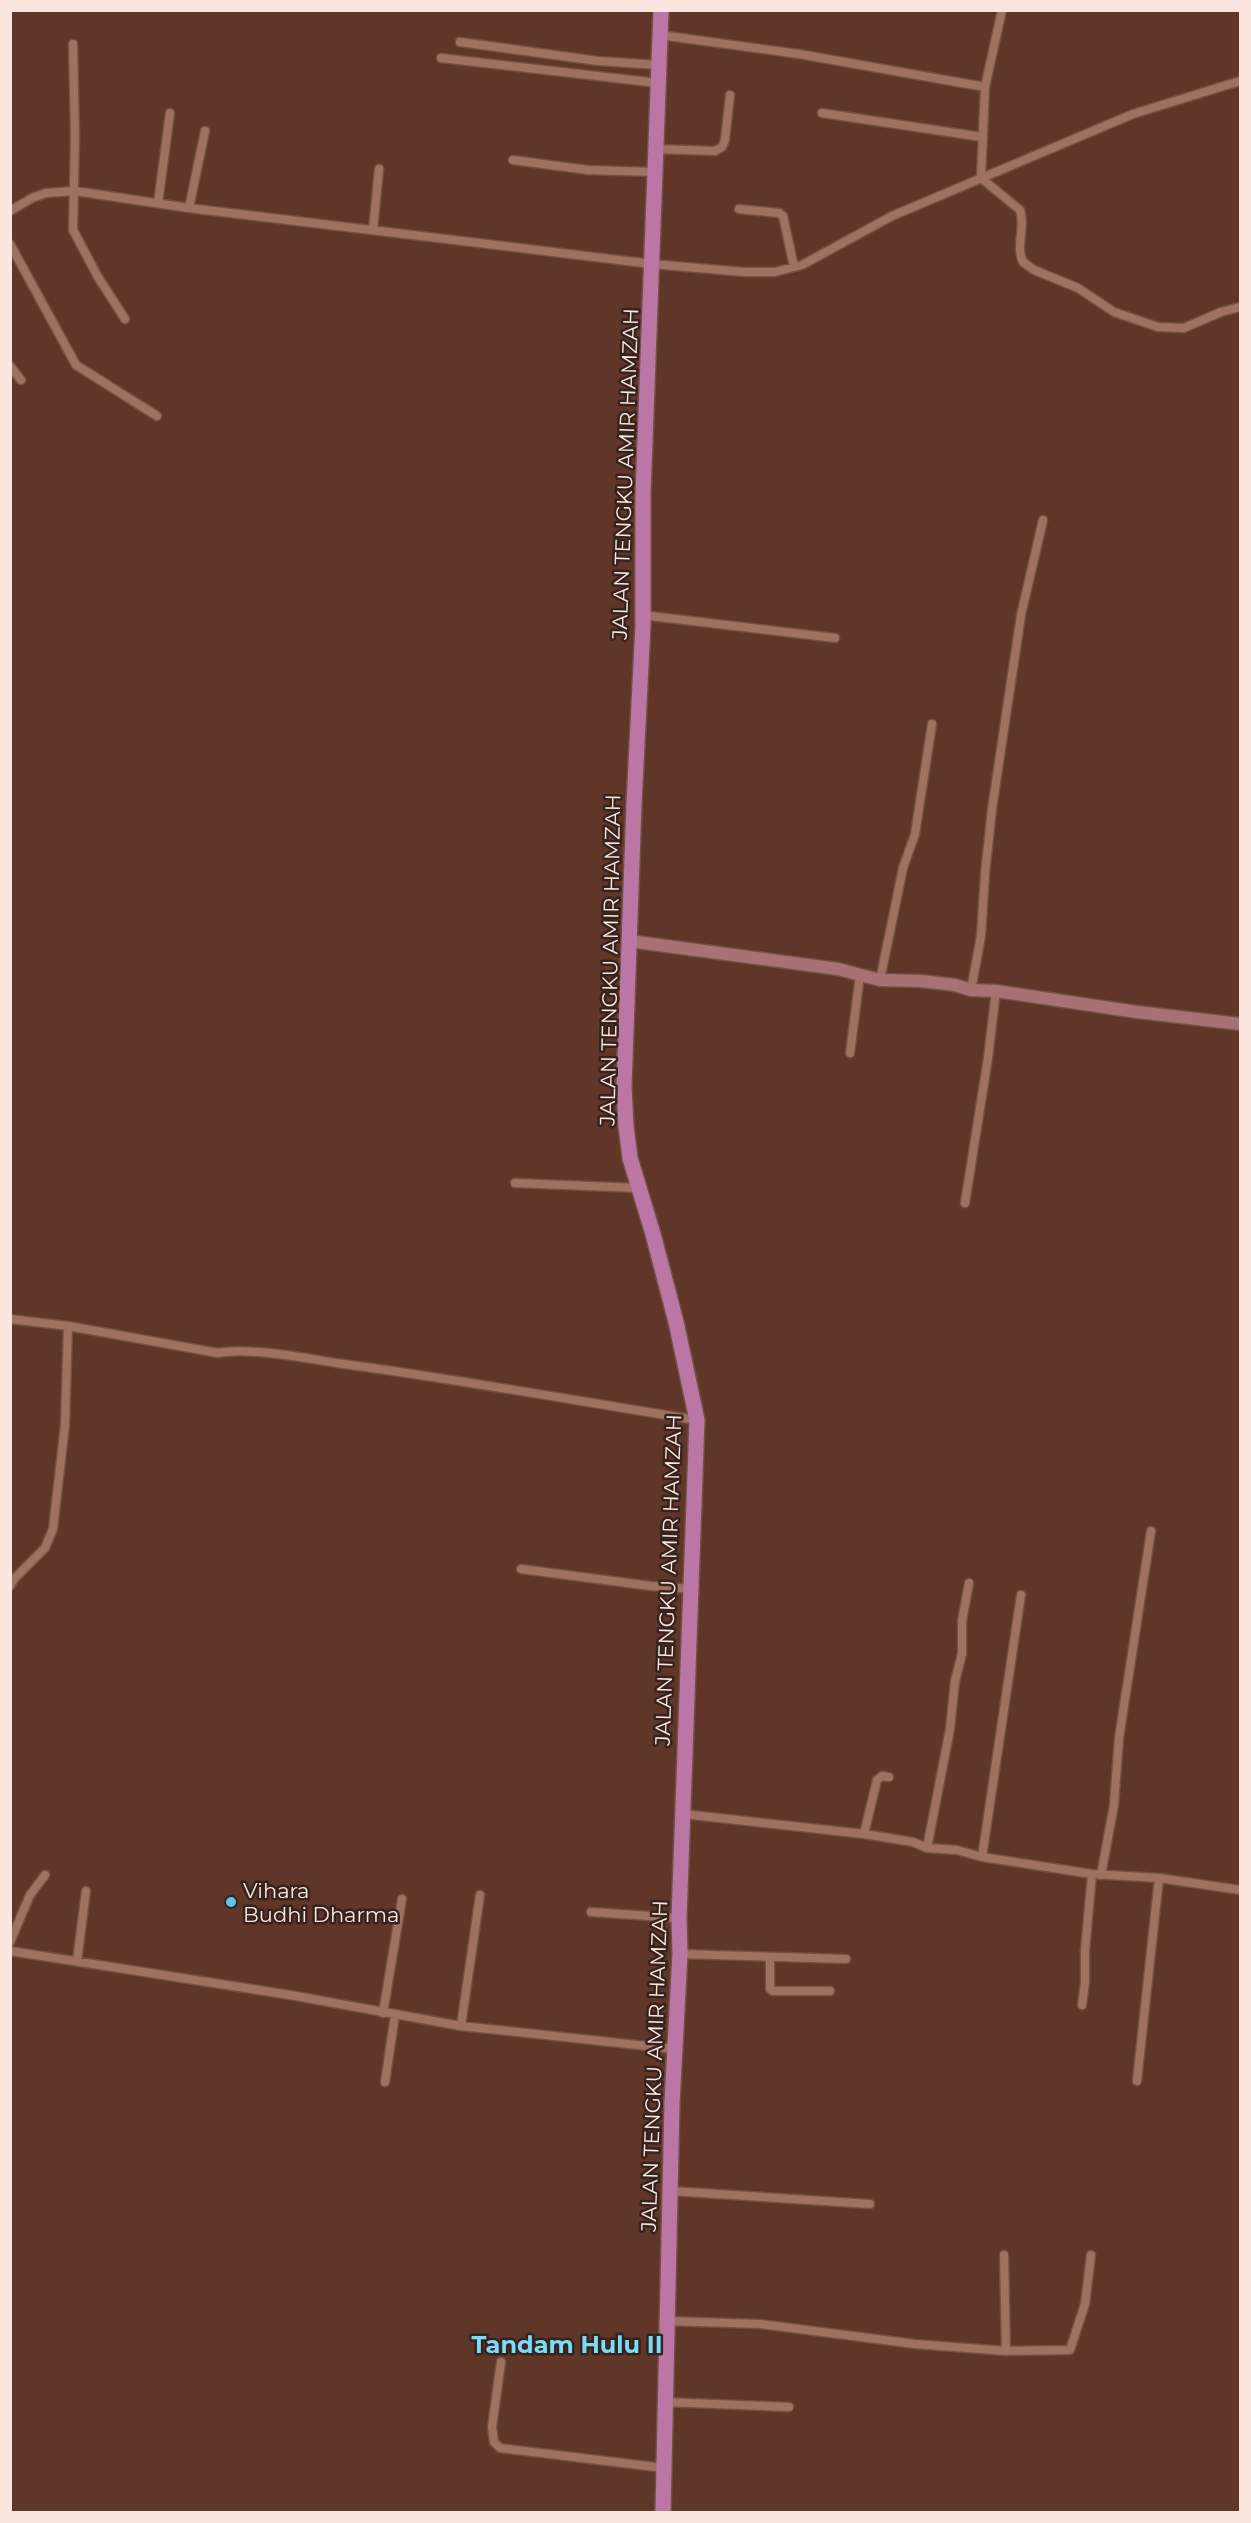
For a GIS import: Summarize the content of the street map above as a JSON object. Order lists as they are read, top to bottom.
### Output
{
  "streets": {
    "highway": ["JALAN TENGKU AMIR HAMZAH"]
  },
  "districts": ["Tandam Hulu II"],
  "places": ["Vihara Budhi Dharma"]
}
